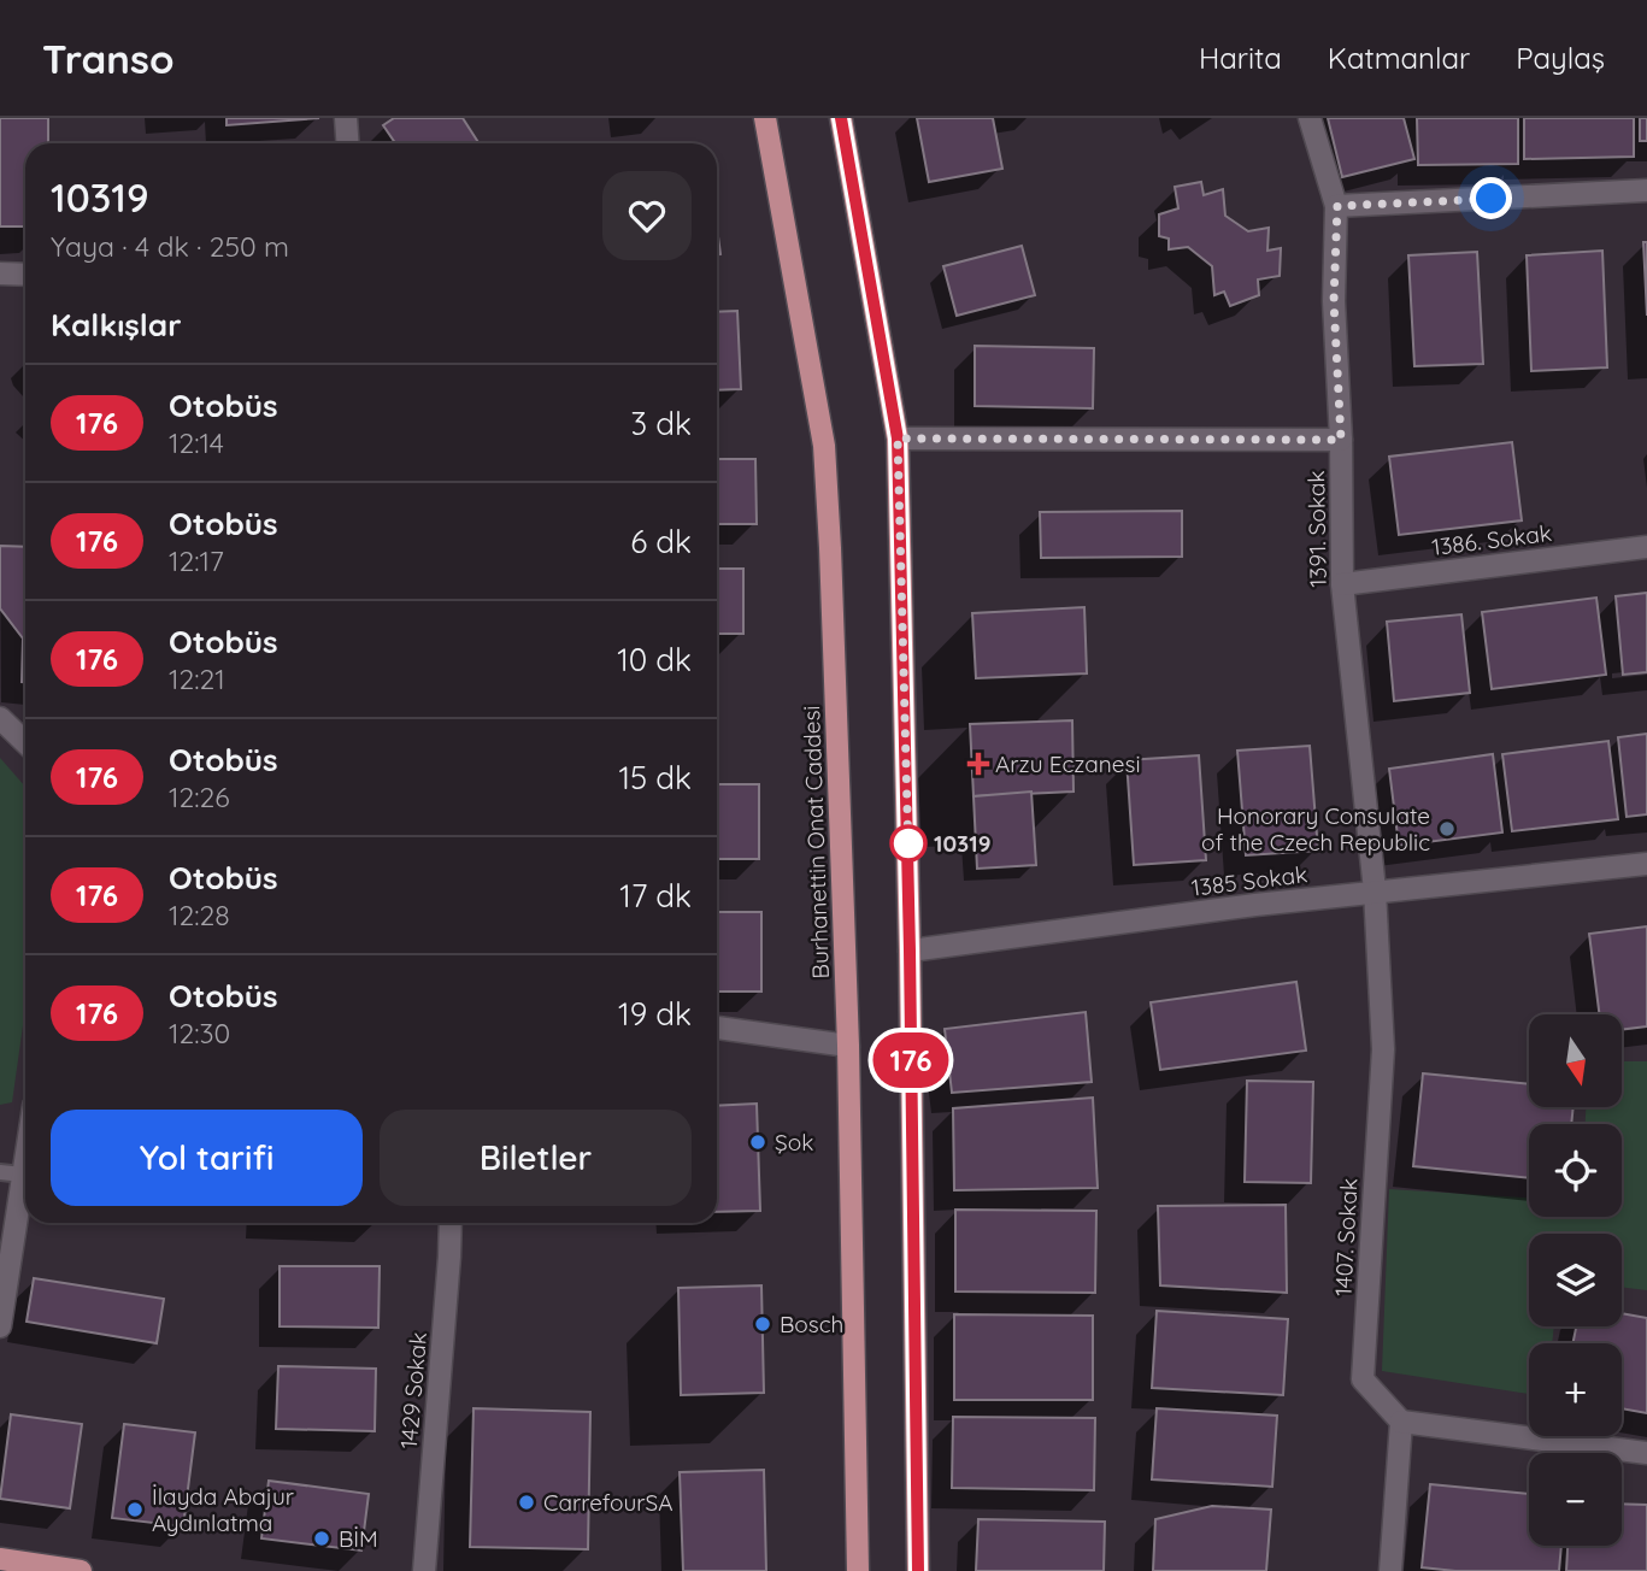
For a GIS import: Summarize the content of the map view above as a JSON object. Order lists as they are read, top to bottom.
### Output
{
  "streets": {
    "main road": ["Burhanettin Onat Caddesi"],
    "street": [
      "1391. Sokak",
      "1386. Sokak",
      "1385 Sokak",
      "1407. Sokak",
      "1429 Sokak"
    ]
  },
  "crossings": [
    ["1391. Sokak", "1386. Sokak"],
    ["1391. Sokak", "1385 Sokak"],
    ["1391. Sokak", "1407. Sokak"],
    ["1385 Sokak", "1407. Sokak"]
  ],
  "places": {
    "health": ["Arzu Eczanesi"],
    "other": [
      "Honorary Consulate of the Czech Republic",
      "10319",
      "Şok",
      "Bosch",
      "CarrefourSA",
      "İlayda Abajur Aydınlatma",
      "BİM"
    ]
  },
  "lines": ["bus line 176"],
  "north": "bottom",
  "page": {
    "header": "Transo",
    "nav": ["Harita", "Katmanlar", "Paylaş"],
    "on_map": "176",
    "heading": [
      ["10319", "Yaya · 4 dk · 250 m"],
      "Kalkışlar"
    ],
    "list": [
      {
        "mark": "176",
        "name": "Otobüs",
        "note": "12:14",
        "value": "3 dk"
      },
      {
        "mark": "176",
        "name": "Otobüs",
        "note": "12:17",
        "value": "6 dk"
      },
      {
        "mark": "176",
        "name": "Otobüs",
        "note": "12:21",
        "value": "10 dk"
      },
      {
        "mark": "176",
        "name": "Otobüs",
        "note": "12:26",
        "value": "15 dk"
      },
      {
        "mark": "176",
        "name": "Otobüs",
        "note": "12:28",
        "value": "17 dk"
      },
      {
        "mark": "176",
        "name": "Otobüs",
        "note": "12:30",
        "value": "19 dk"
      }
    ],
    "map_buttons": ["+", "−"],
    "buttons": ["Yol tarifi", "Biletler"]
  }
}
